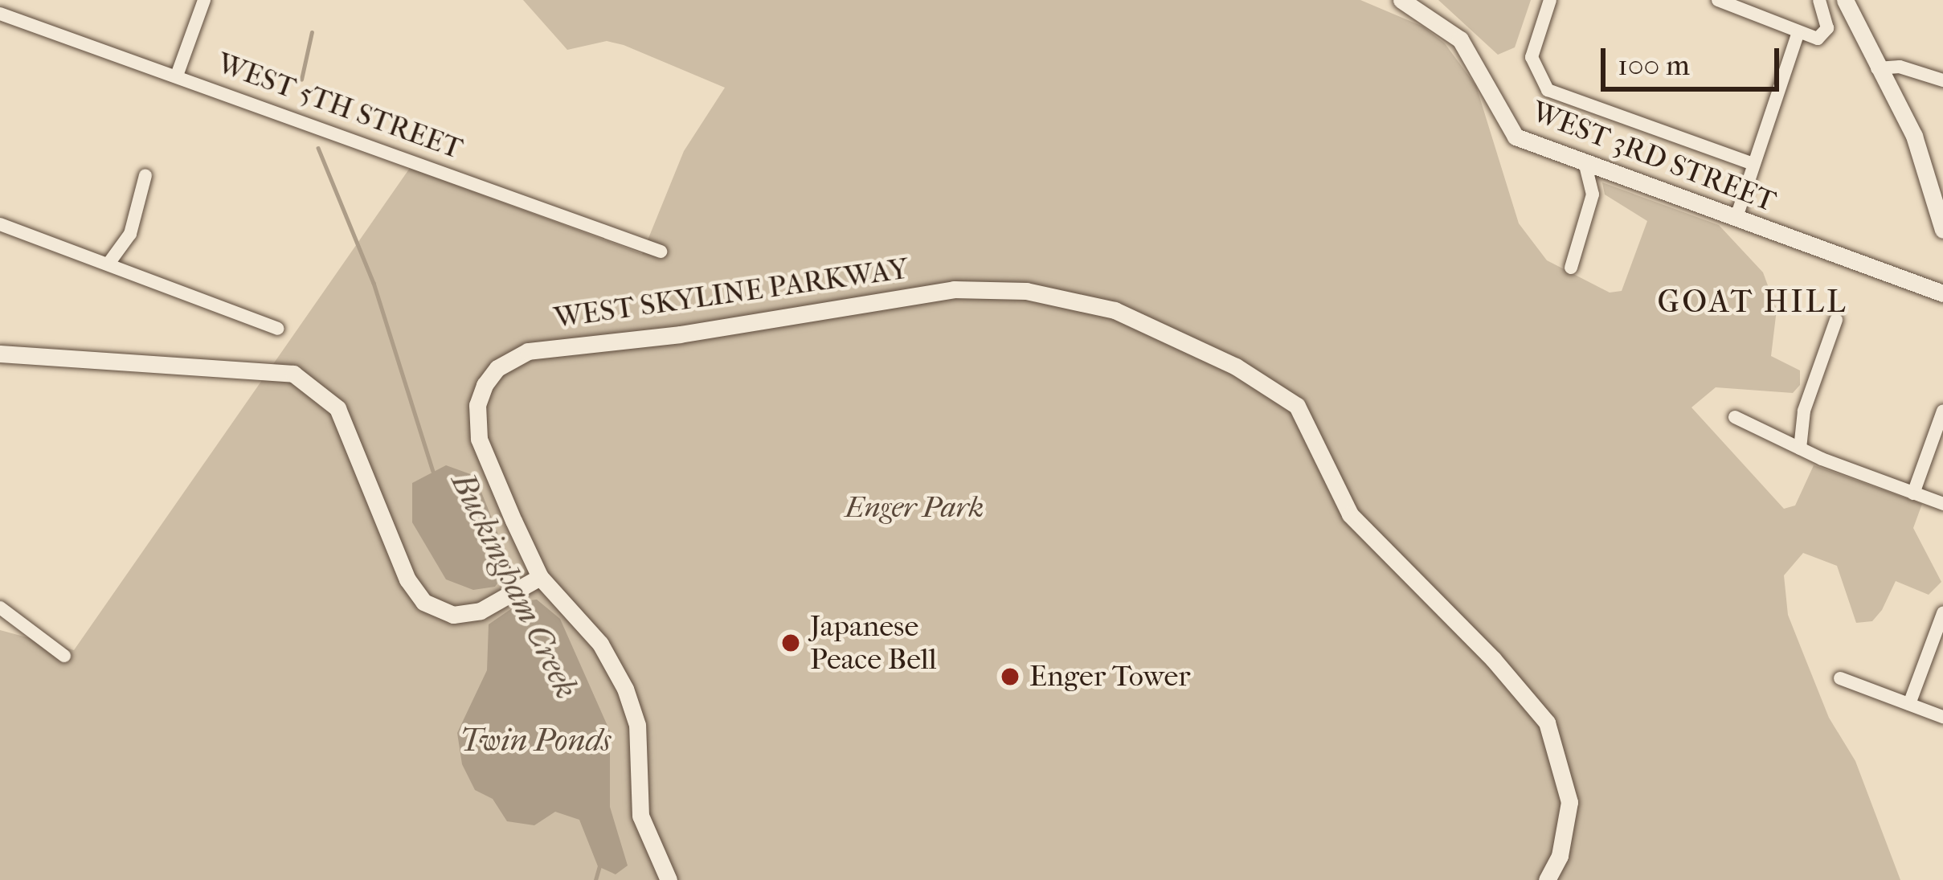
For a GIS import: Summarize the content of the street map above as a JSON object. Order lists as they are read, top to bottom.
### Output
{
  "streets": {
    "street": ["WEST 5TH STREET", "WEST 3RD STREET", "WEST SKYLINE PARKWAY"]
  },
  "districts": ["GOAT HILL"],
  "water": ["Buckingham Creek", "Twin Ponds"],
  "parks": ["Enger Park"],
  "places": ["Japanese Peace Bell", "Enger Tower"],
  "scale_bar": "100 m"
}
